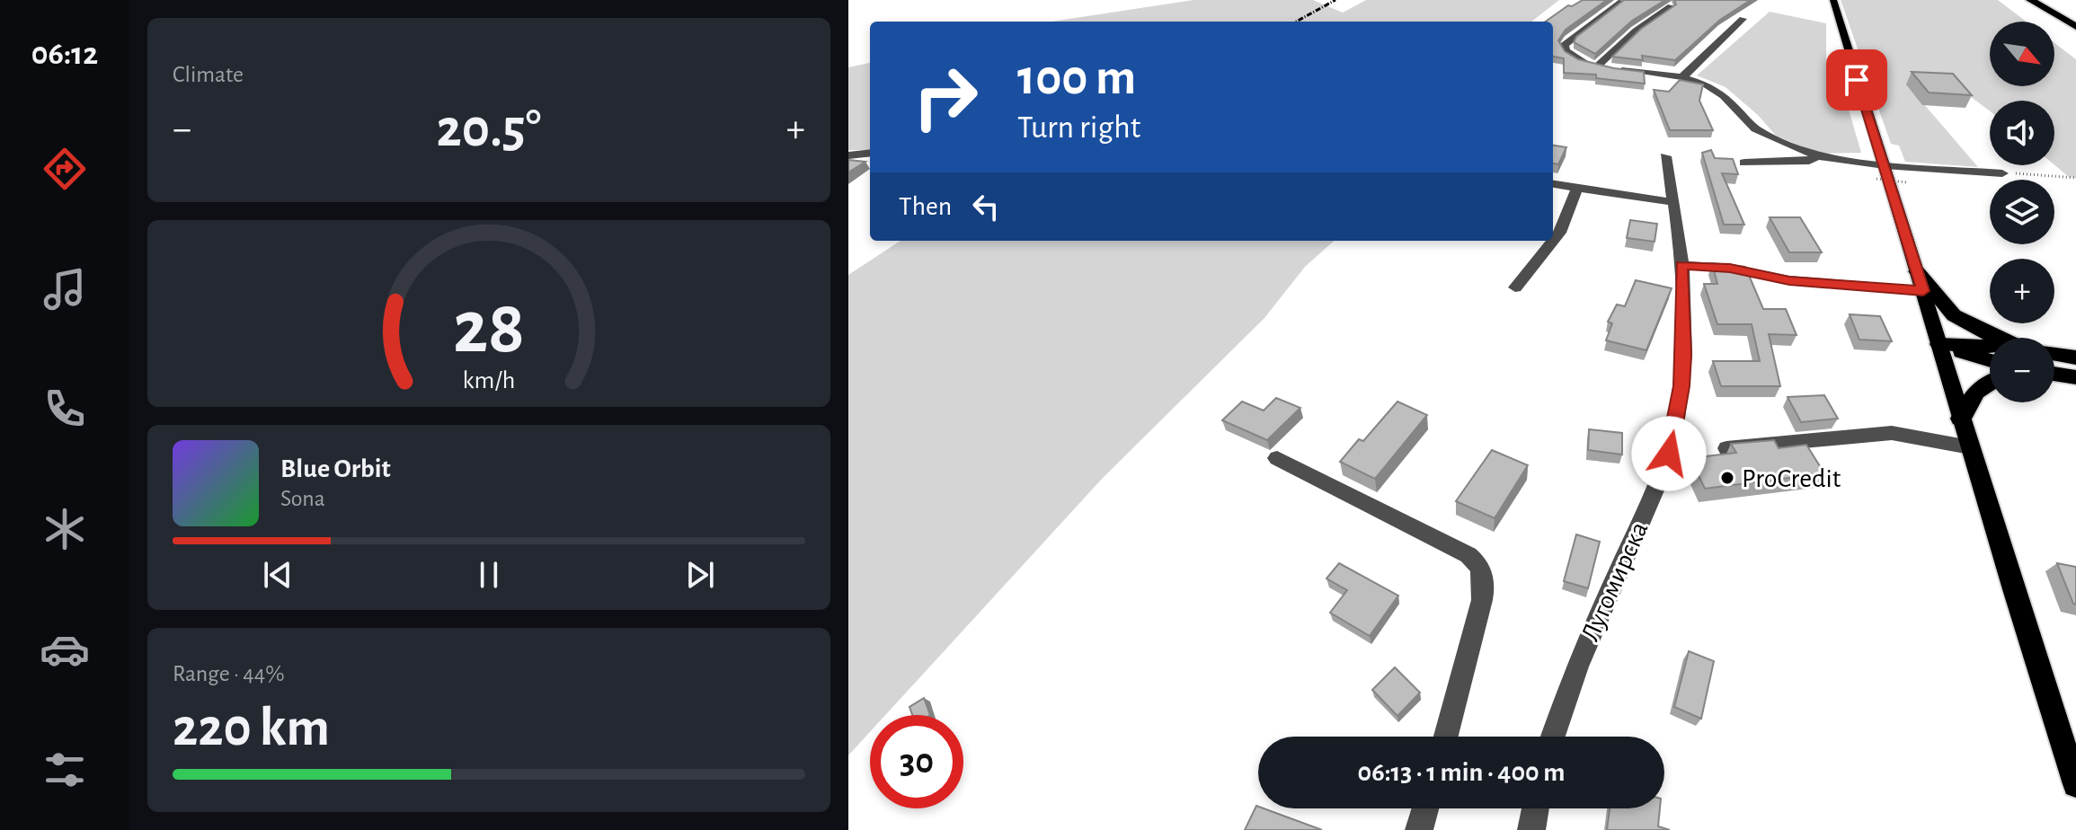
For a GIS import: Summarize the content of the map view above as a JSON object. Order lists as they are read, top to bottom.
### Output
{
  "streets": {
    "street": ["Лугомирска"]
  },
  "places": ["ProCredit"],
  "north": "bottom right",
  "page": {
    "tabs": "06:12",
    "tile": [
      "Climate",
      ["Range · 44%", "220 km"]
    ],
    "map_buttons": ["+", "−"],
    "turn": ["100 m", "Turn right"],
    "heat": ["−", "20.5°", "+"],
    "then": "Then",
    "song": ["Blue Orbit", "Sona"],
    "limit": "30",
    "trip": "06:13 · 1 min · 400 m",
    "gauge": ["28", "km/h"]
  }
}
